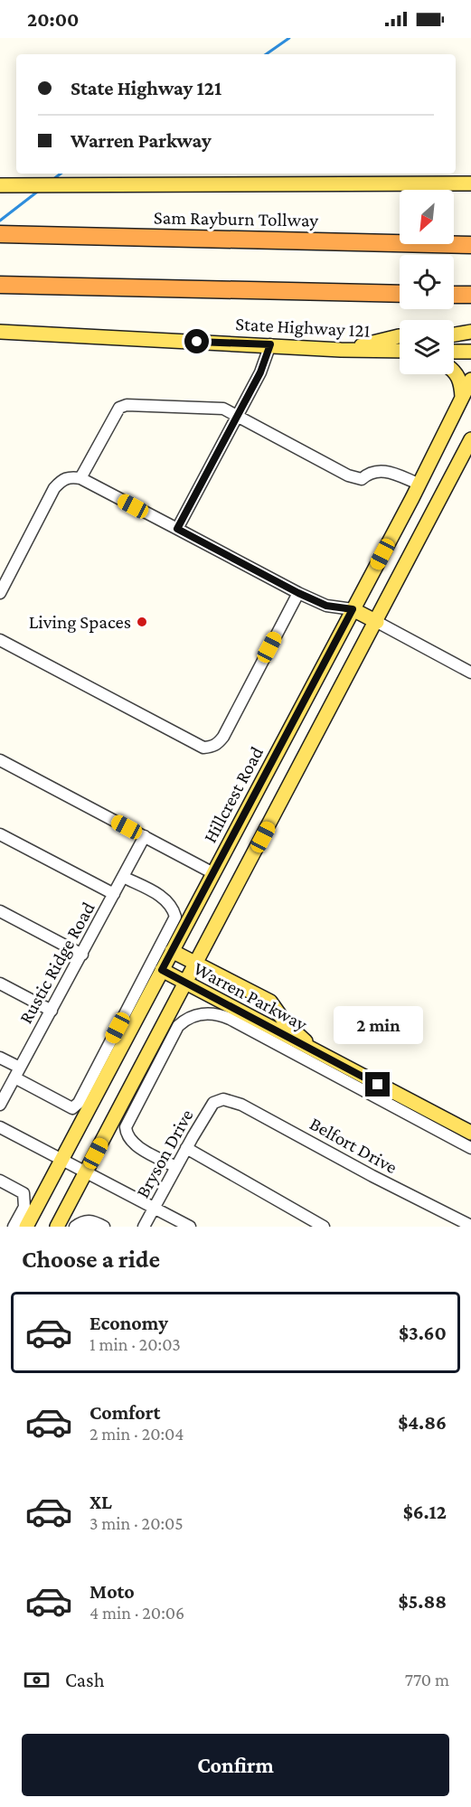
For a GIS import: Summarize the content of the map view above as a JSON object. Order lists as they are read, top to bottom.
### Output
{
  "streets": {
    "highway": ["Sam Rayburn Tollway"],
    "main road": ["State Highway 121", "Hillcrest Road", "Warren Parkway"],
    "street": ["Rustic Ridge Road", "Belfort Drive", "Bryson Drive"]
  },
  "crossings": [
    ["Hillcrest Road", "Warren Parkway"],
    ["Belfort Drive", "Bryson Drive"]
  ],
  "places": ["Living Spaces"],
  "north": "bottom left",
  "page": {
    "status": "20:00",
    "banner": ["State Highway 121", "Warren Parkway"],
    "bubble": "2 min",
    "heading": "Choose a ride",
    "list": [
      {
        "name": "Economy",
        "note": "1 min · 20:03",
        "value": "$3.60"
      },
      {
        "name": "Comfort",
        "note": "2 min · 20:04",
        "value": "$4.86"
      },
      {
        "name": "XL",
        "note": "3 min · 20:05",
        "value": "$6.12"
      },
      {
        "name": "Moto",
        "note": "4 min · 20:06",
        "value": "$5.88"
      }
    ],
    "pay": ["Cash", "770 m"],
    "buttons": "Confirm"
  }
}
